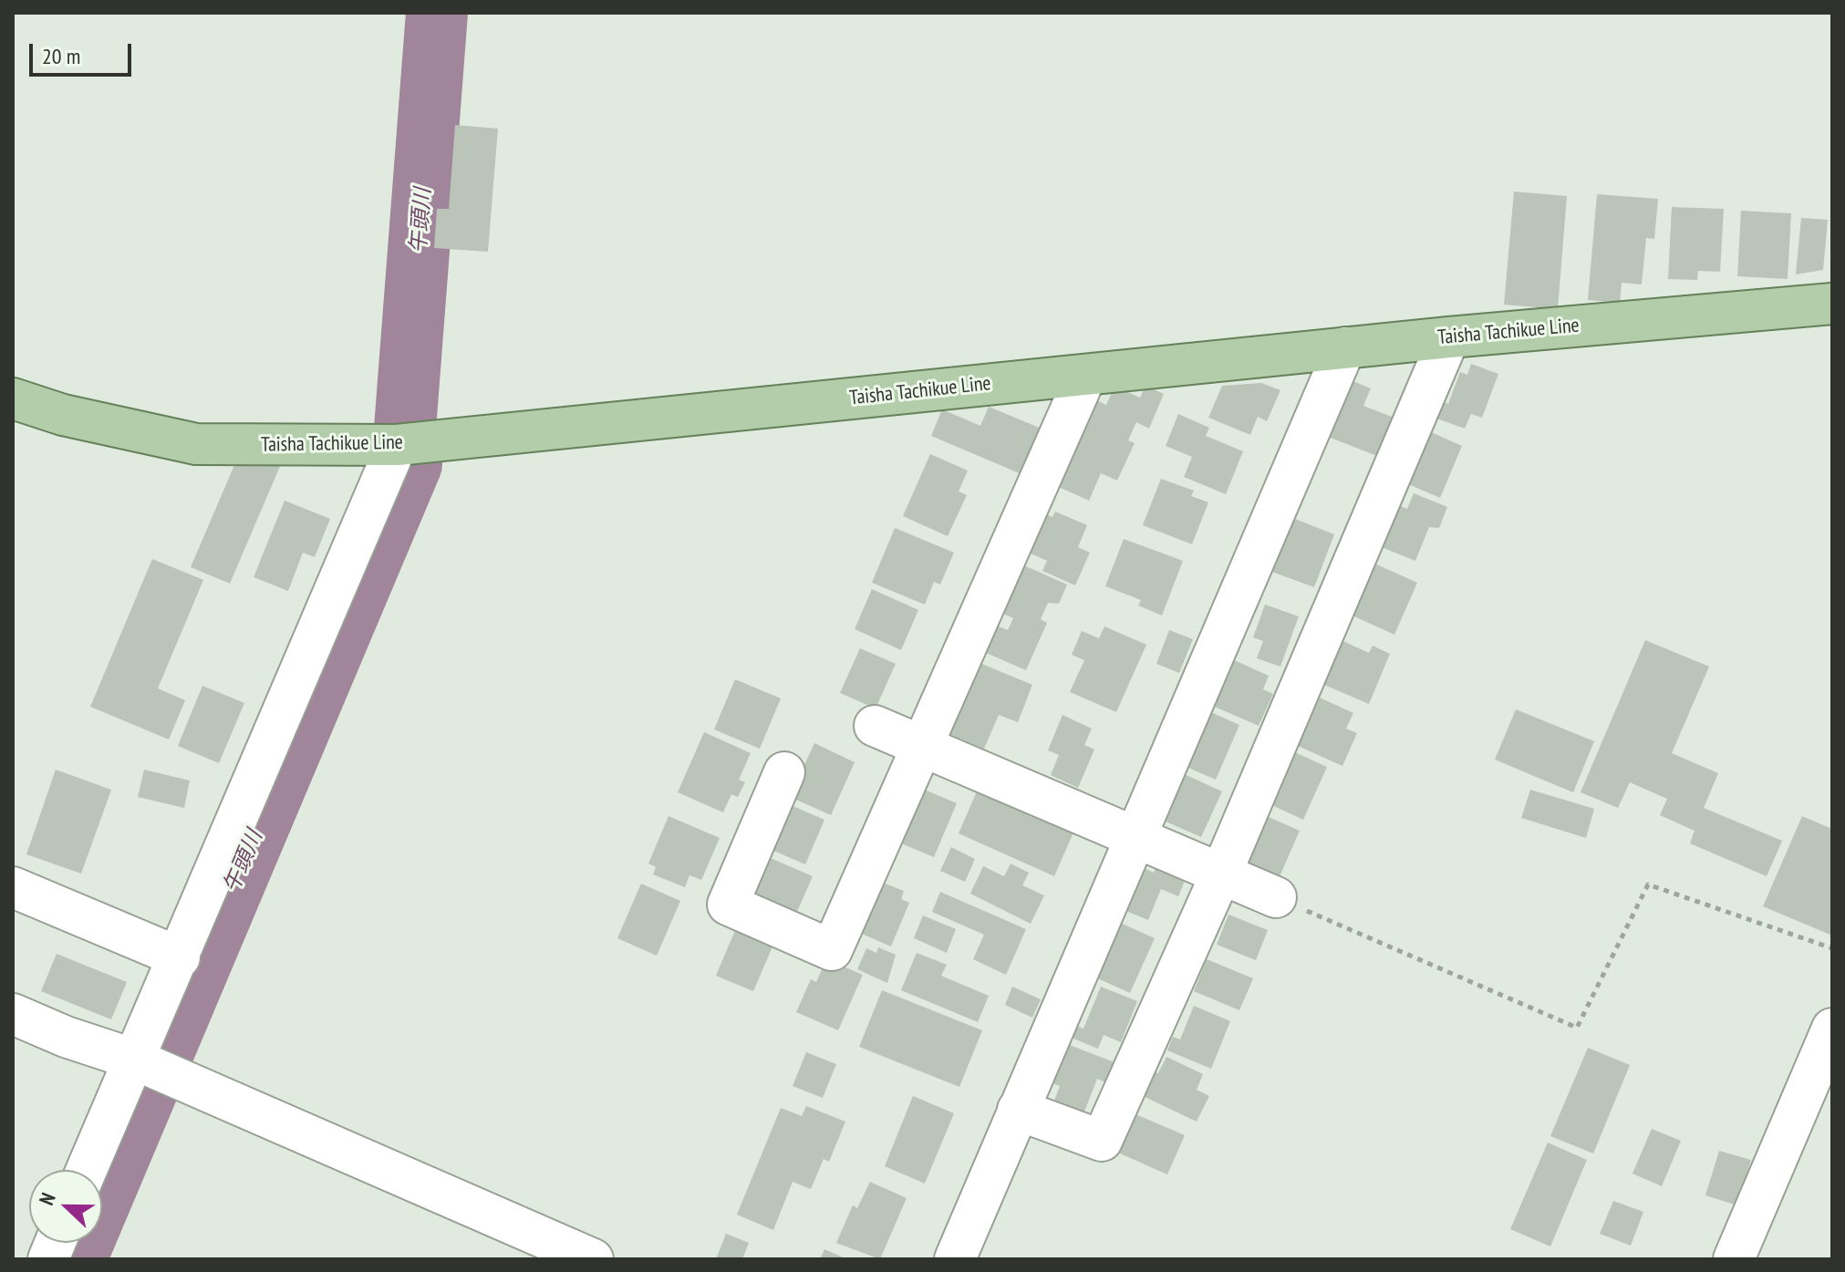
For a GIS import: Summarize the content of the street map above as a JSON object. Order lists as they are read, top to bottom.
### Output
{
  "streets": {
    "main road": ["Taisha Tachikue Line"]
  },
  "water": ["午頭川"],
  "scale_bar": "20 m",
  "north": "left"
}
